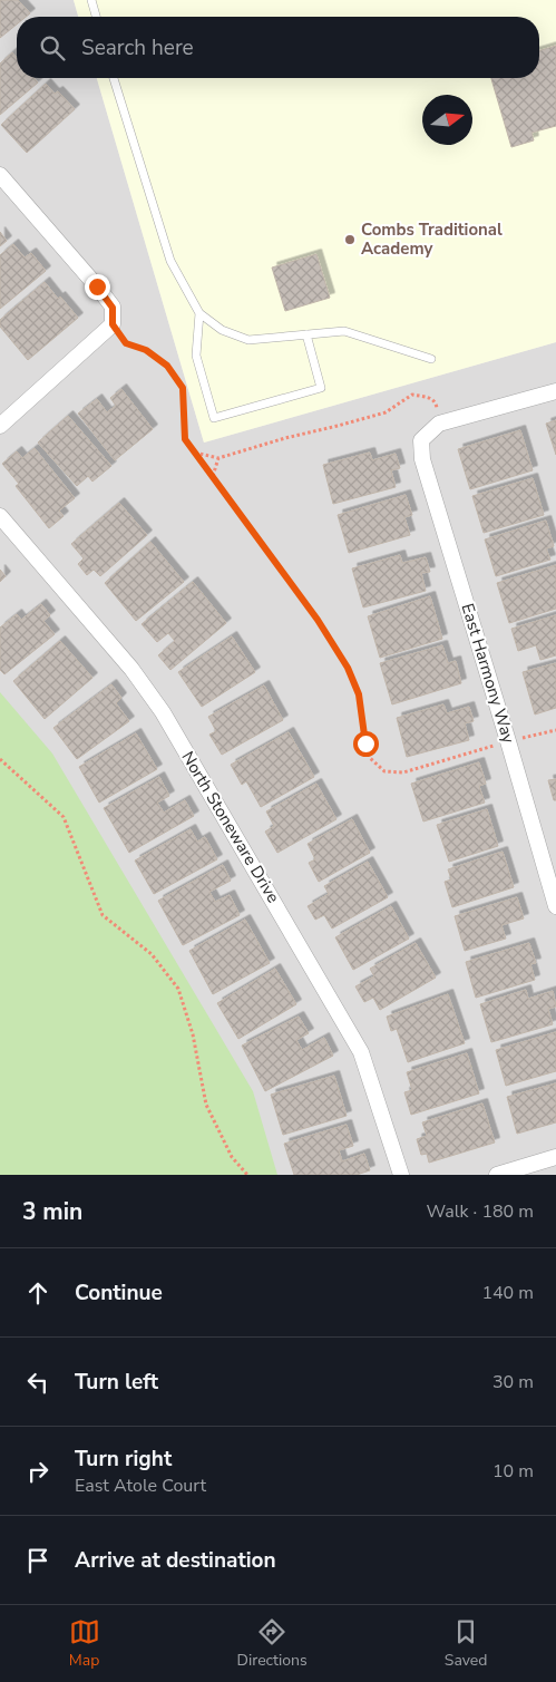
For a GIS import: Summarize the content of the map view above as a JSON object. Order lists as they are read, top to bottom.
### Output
{
  "streets": {
    "street": ["East Harmony Way", "North Stoneware Drive"]
  },
  "places": ["Combs Traditional Academy"],
  "north": "right",
  "page": {
    "search": "Search here",
    "heading": ["3 min", "Walk · 180 m"],
    "list": [
      ["Continue", "140 m"],
      ["Turn left", "30 m"],
      ["Turn right", "East Atole Court", "10 m"],
      "Arrive at destination"
    ],
    "nav": ["Map", "Directions", "Saved"]
  }
}
